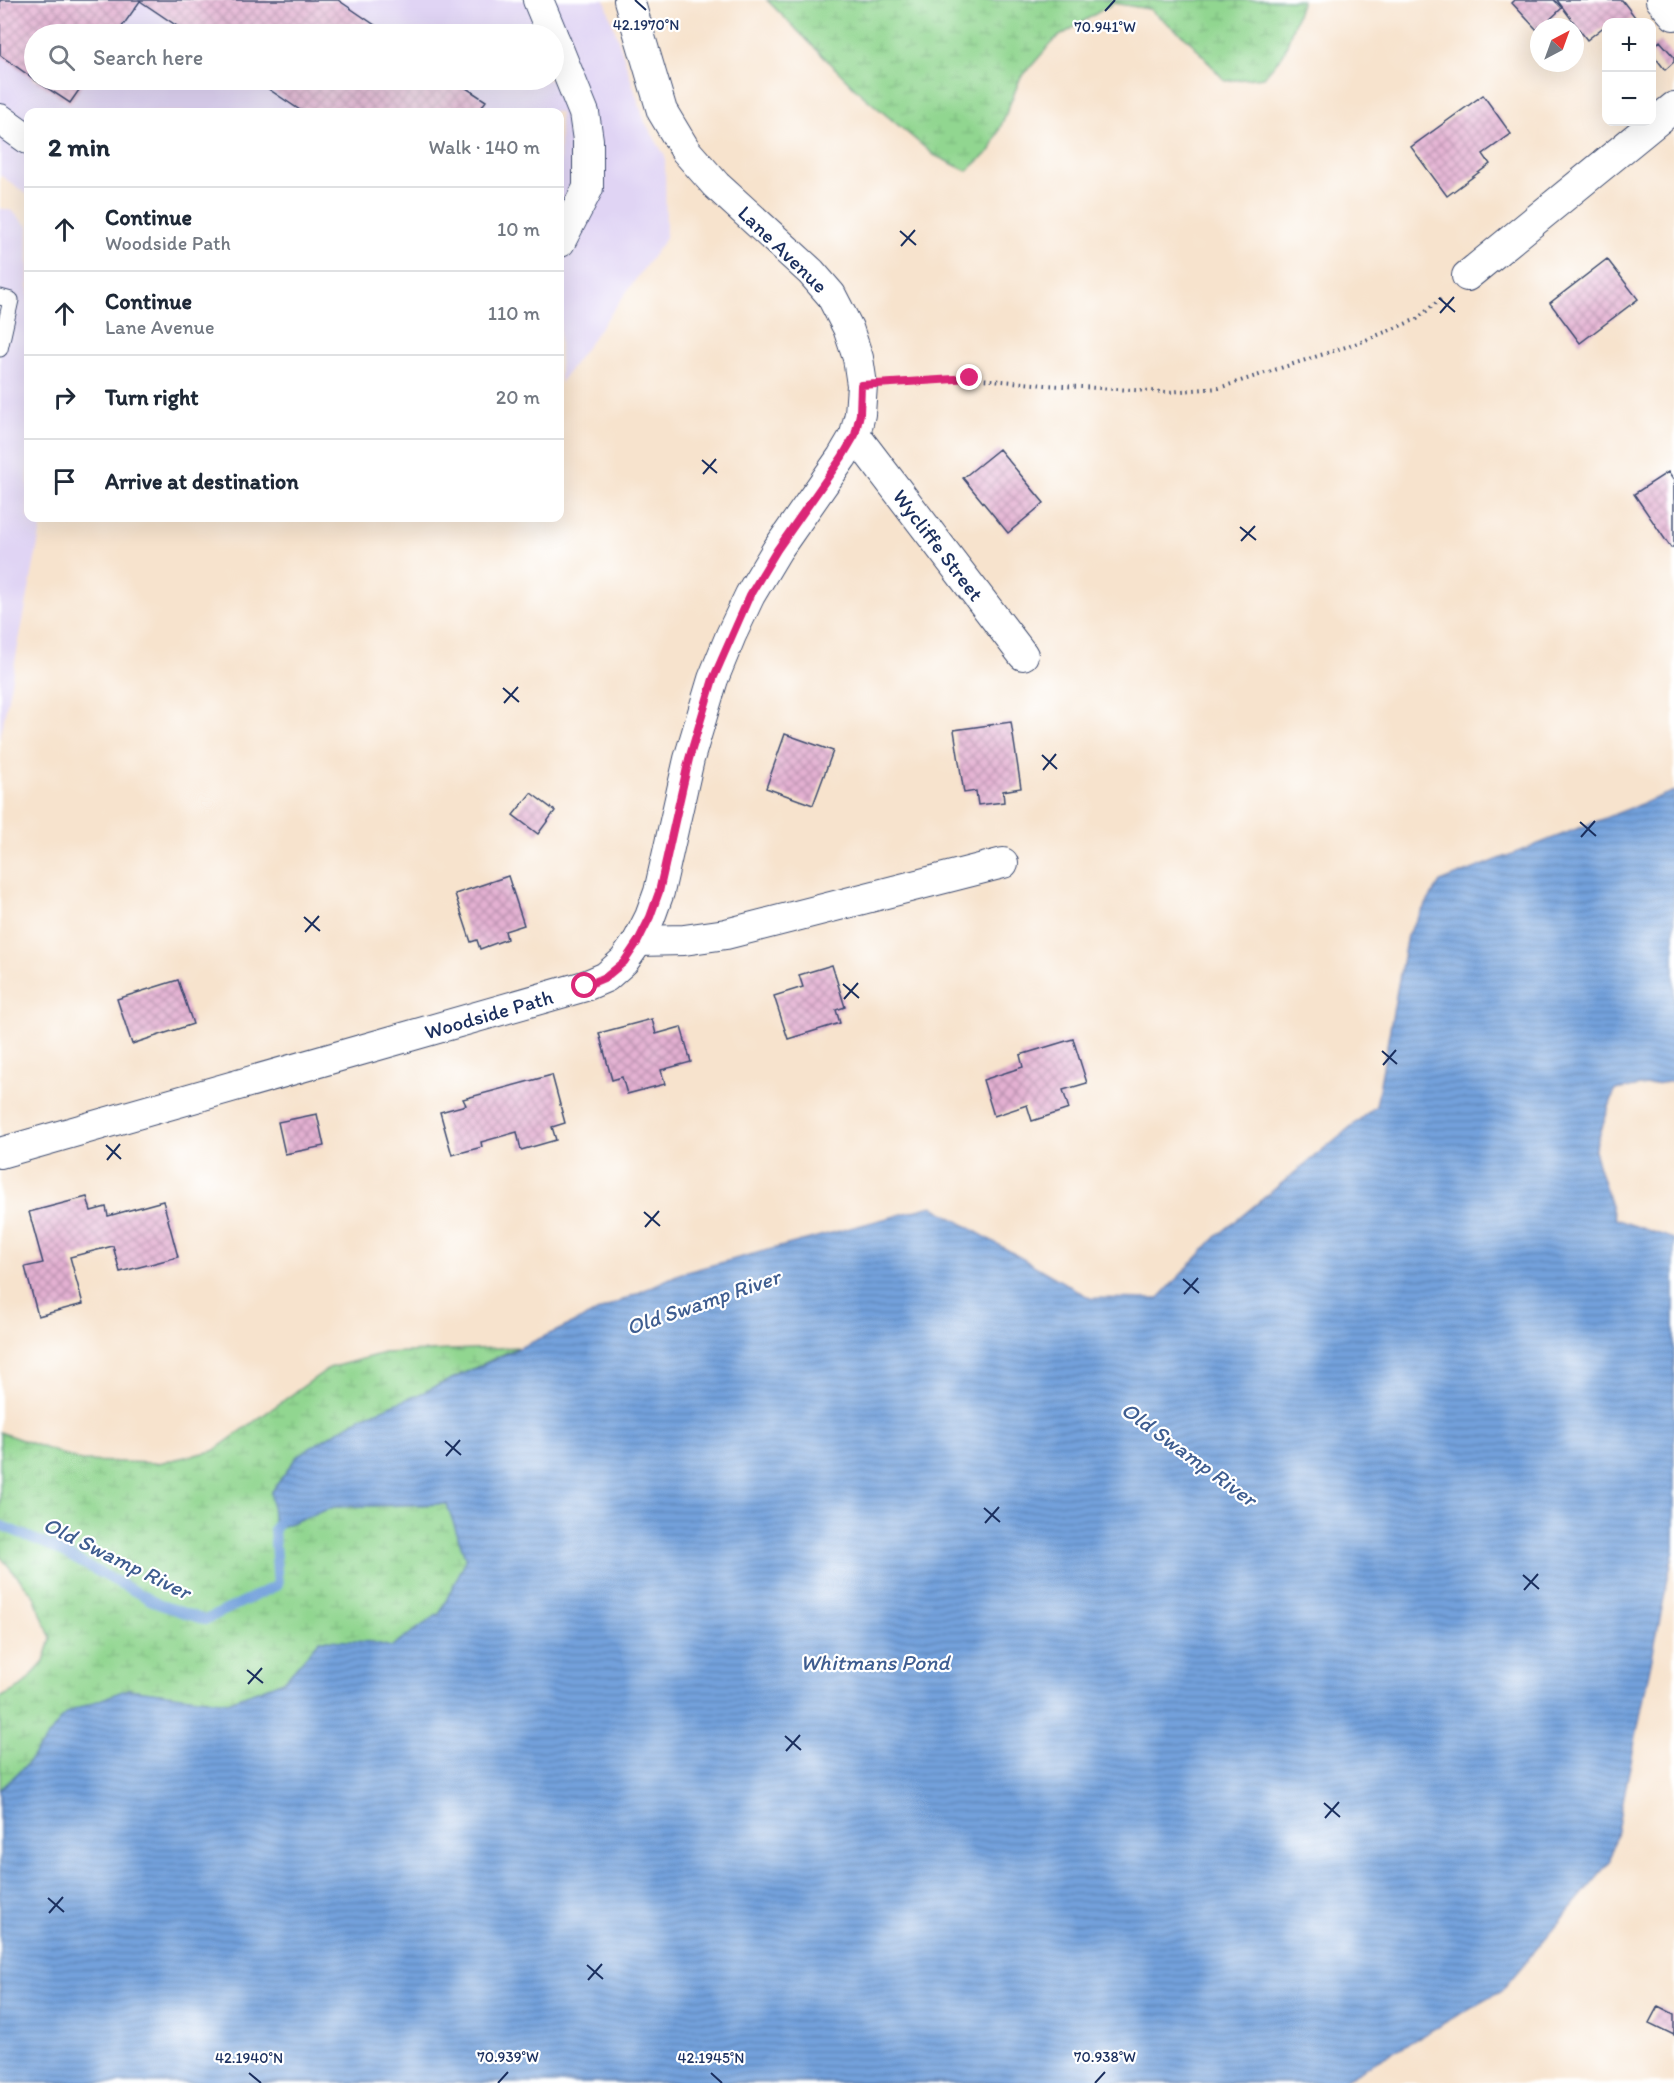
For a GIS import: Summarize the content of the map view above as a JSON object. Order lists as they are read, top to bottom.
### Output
{
  "streets": {
    "street": ["Lane Avenue", "Wycliffe Street", "Woodside Path"]
  },
  "crossings": [
    ["Lane Avenue", "Wycliffe Street"],
    ["Lane Avenue", "Woodside Path"]
  ],
  "water": ["Old Swamp River", "Whitmans Pond"],
  "north": "top right",
  "page": {
    "map_buttons": ["+", "−"],
    "search": "Search here",
    "heading": ["2 min", "Walk · 140 m"],
    "list": [
      ["Continue", "Woodside Path", "10 m"],
      ["Continue", "Lane Avenue", "110 m"],
      ["Turn right", "20 m"],
      "Arrive at destination"
    ]
  },
  "coordinates": [
    "42.1970°N",
    "70.941°W",
    "70.939°W",
    "70.938°W",
    "42.1940°N",
    "42.1945°N"
  ]
}
